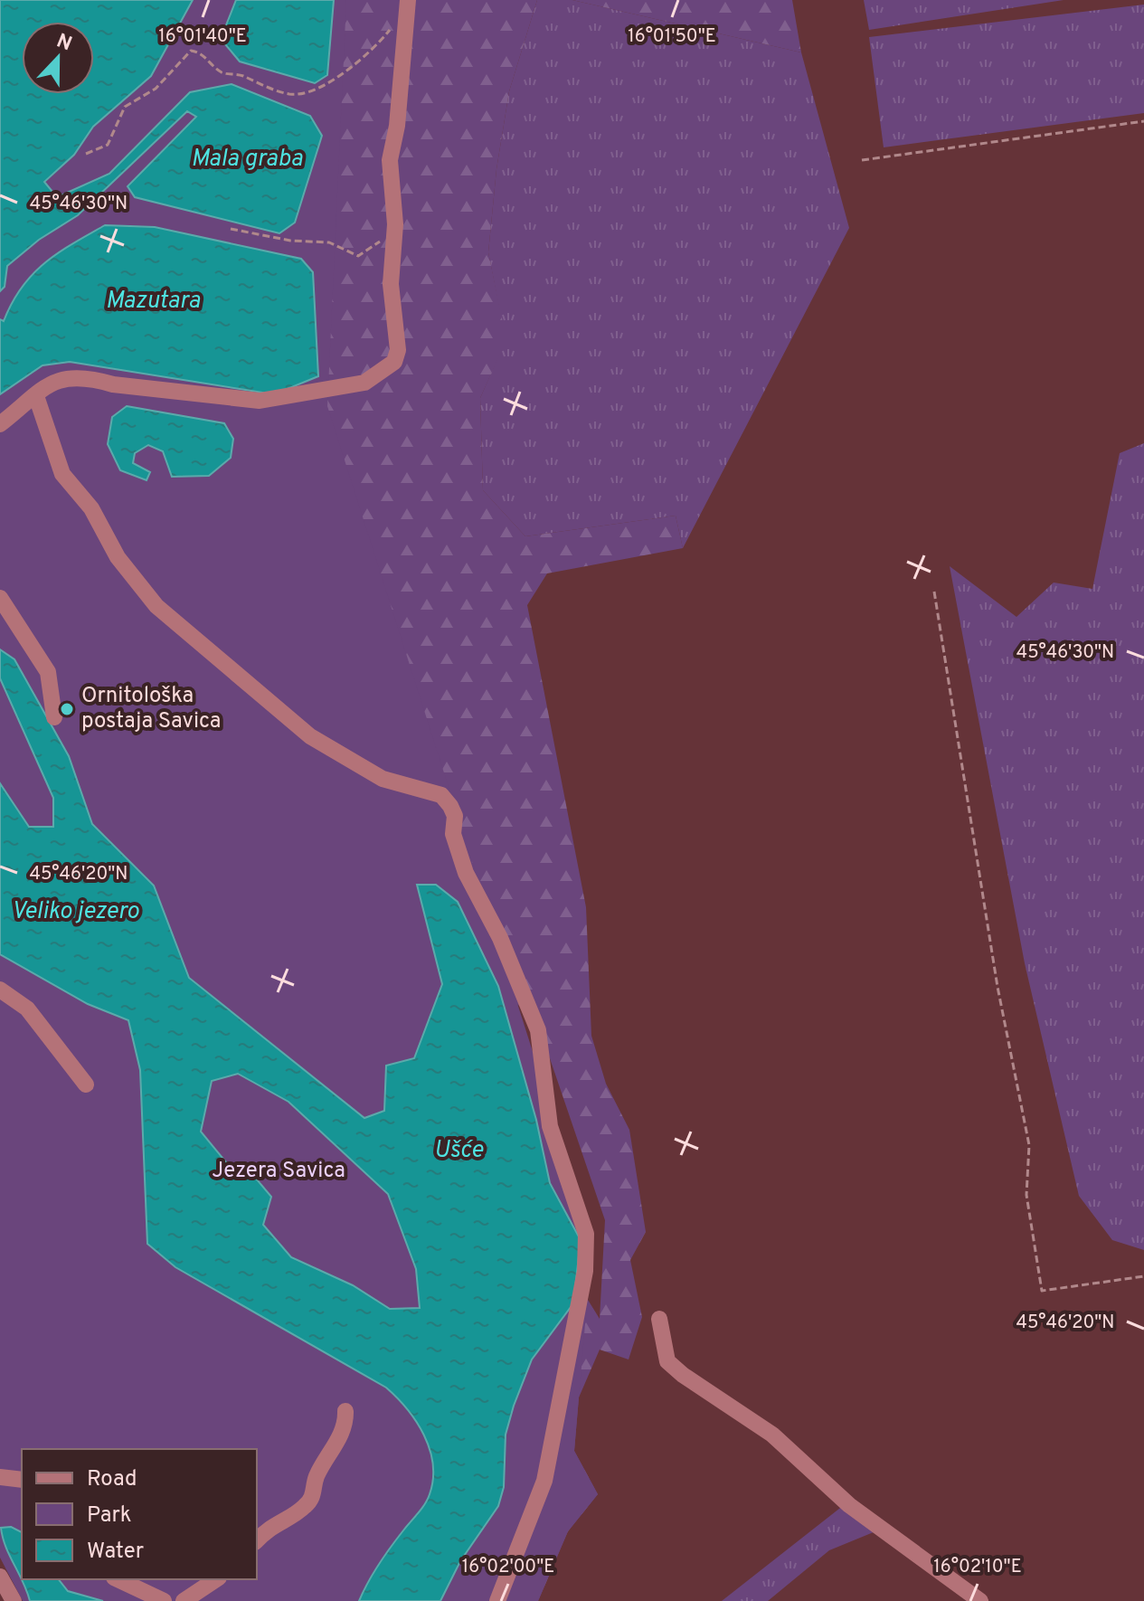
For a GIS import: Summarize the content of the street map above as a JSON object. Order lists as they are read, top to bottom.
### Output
{
  "water": [
    "Mala graba",
    "Mazutara",
    "Veliko jezero",
    "Ušće"
  ],
  "parks": ["Jezera Savica"],
  "places": ["Ornitološka postaja Savica"],
  "legend": ["Road", "Park", "Water"],
  "north": "top",
  "coordinates": [
    "16°01'40\"E",
    "16°01'50\"E",
    "45°46'30\"N",
    "45°46'20\"N",
    "16°02'00\"E",
    "16°02'10\"E"
  ]
}
